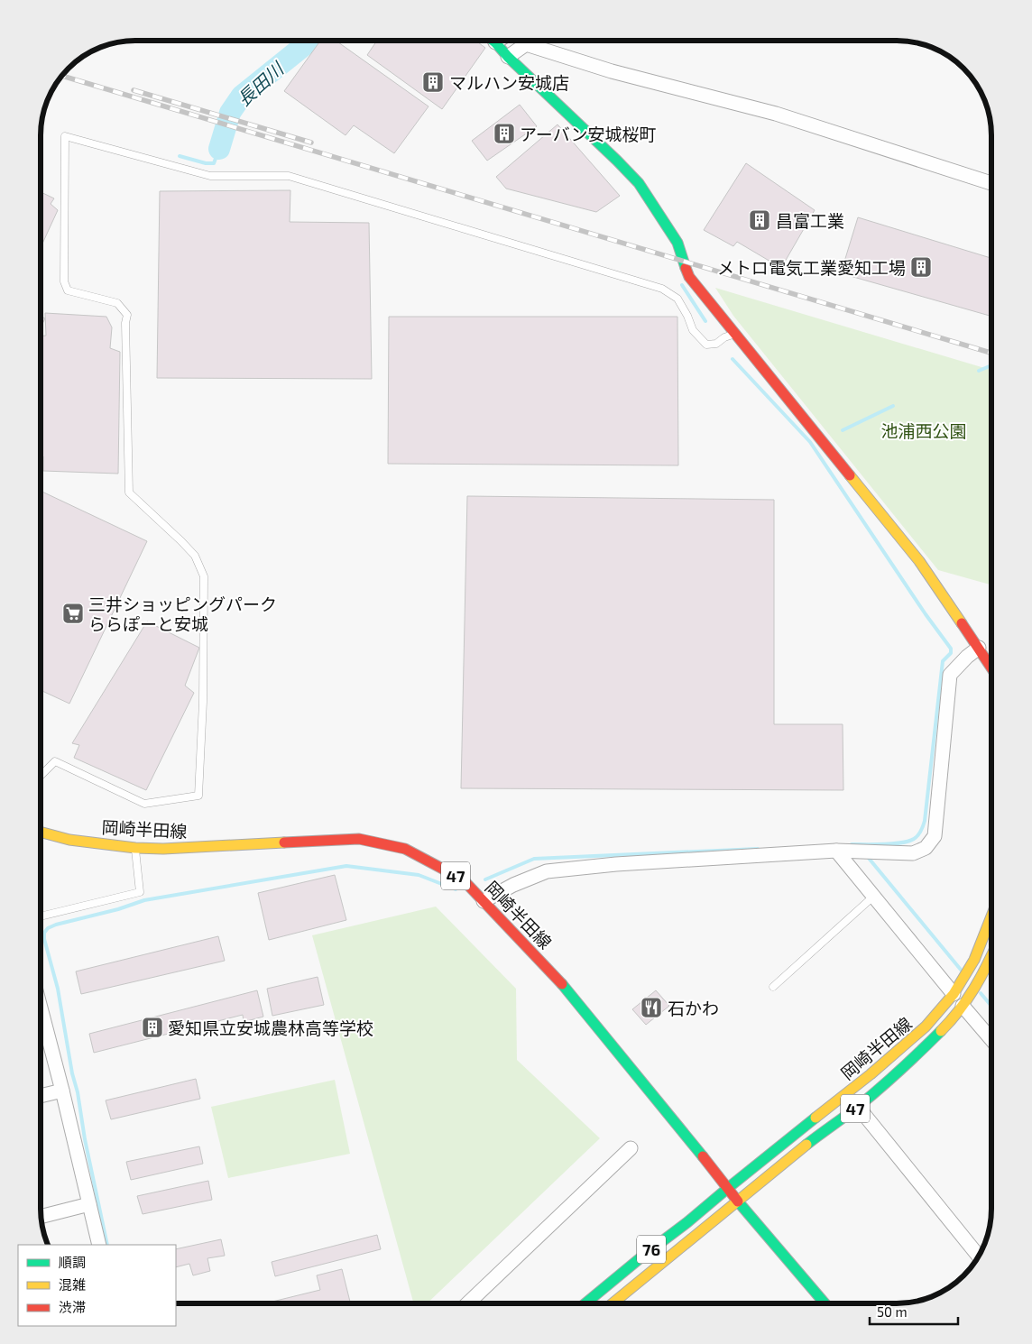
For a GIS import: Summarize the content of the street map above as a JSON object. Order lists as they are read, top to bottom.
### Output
{
  "streets": {
    "main road": ["岡崎半田線", "47", "76"]
  },
  "crossings": [
    ["岡崎半田線", "76"]
  ],
  "water": ["長田川"],
  "parks": ["池浦西公園"],
  "places": {
    "building": [
      "マルハン安城店",
      "アーバン安城桜町",
      "昌富工業",
      "メトロ電気工業愛知工場",
      "愛知県立安城農林高等学校"
    ],
    "supermarket": ["三井ショッピングパーク ららぽーと安城"],
    "restaurant": ["石かわ"]
  },
  "legend": ["順調", "混雑", "渋滞"],
  "scale_bar": "50 m"
}
